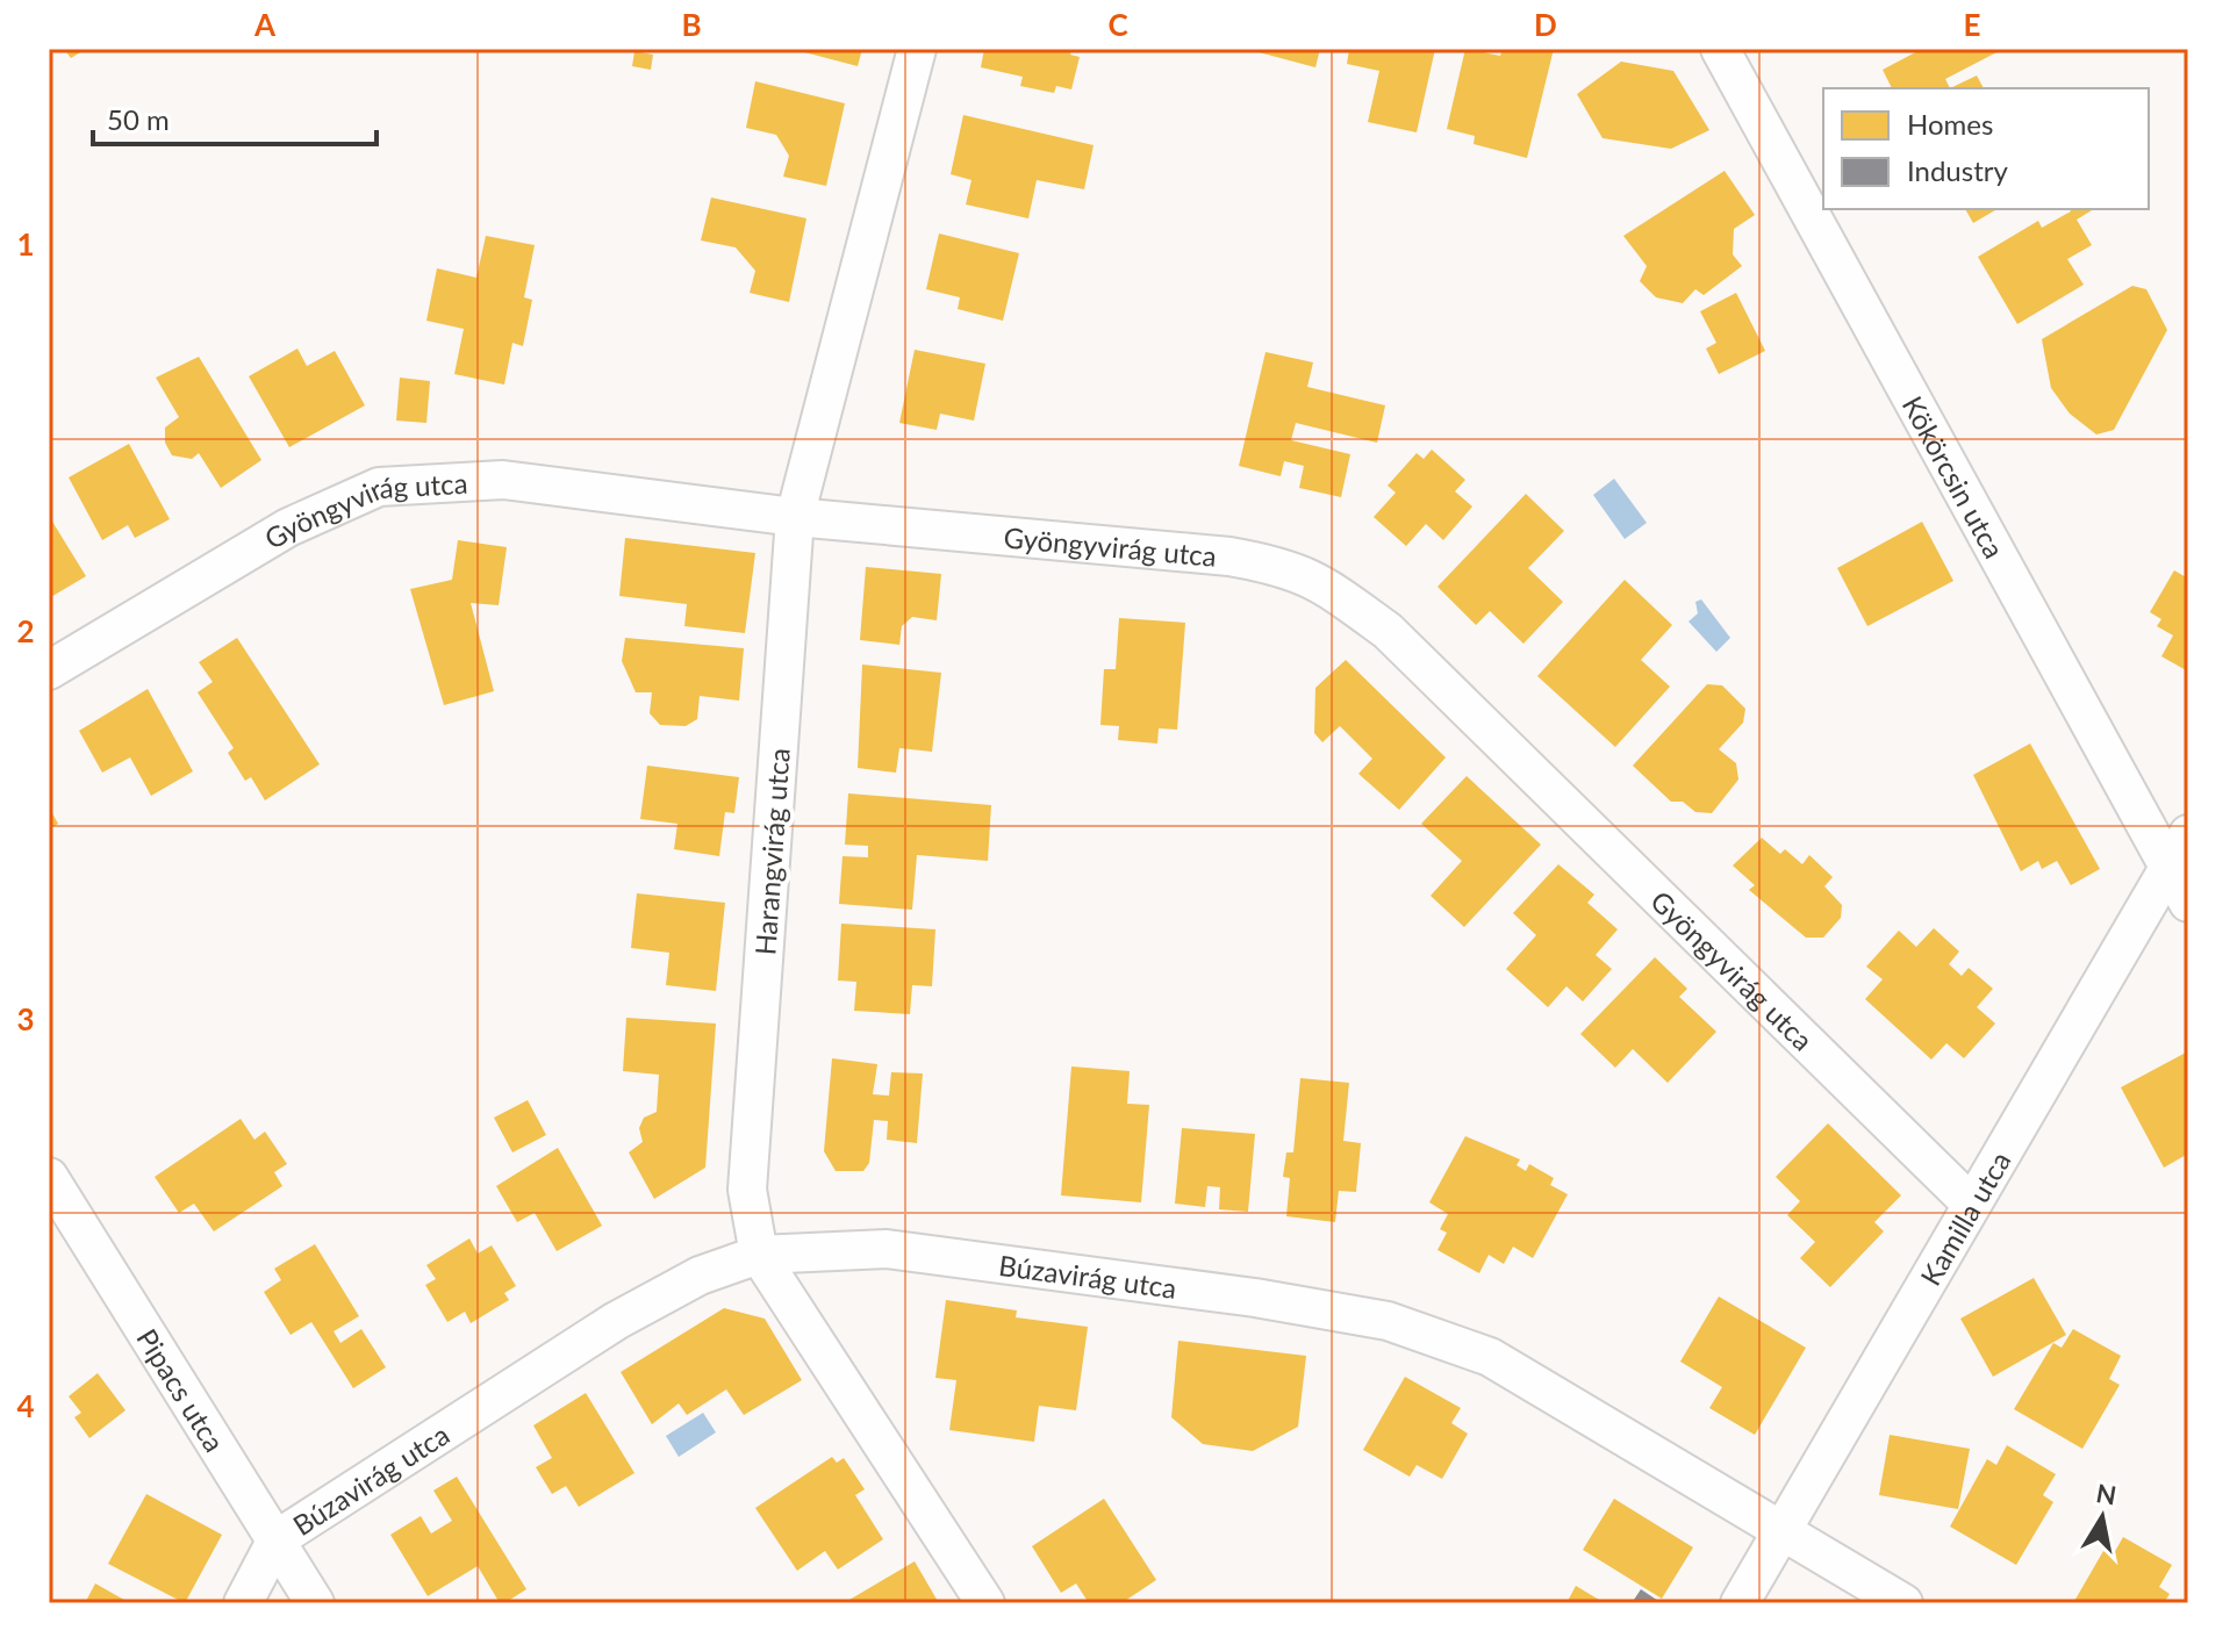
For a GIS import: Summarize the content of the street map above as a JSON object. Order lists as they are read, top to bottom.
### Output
{
  "streets": {
    "street": [
      "Kökörcsin utca",
      "Gyöngyvirág utca",
      "Harangvirág utca",
      "Kamilla utca",
      "Búzavirág utca",
      "Pipacs utca"
    ]
  },
  "crossings": [
    ["Kökörcsin utca", "Kamilla utca"],
    ["Gyöngyvirág utca", "Harangvirág utca"],
    ["Gyöngyvirág utca", "Kamilla utca"],
    ["Harangvirág utca", "Búzavirág utca"],
    ["Kamilla utca", "Búzavirág utca"],
    ["Búzavirág utca", "Pipacs utca"]
  ],
  "legend": ["Homes", "Industry"],
  "scale_bar": "50 m",
  "north": "top",
  "grid": {
    "columns": [
      "A",
      "B",
      "C",
      "D",
      "E"
    ],
    "rows": [
      "1",
      "2",
      "3",
      "4"
    ]
  }
}
